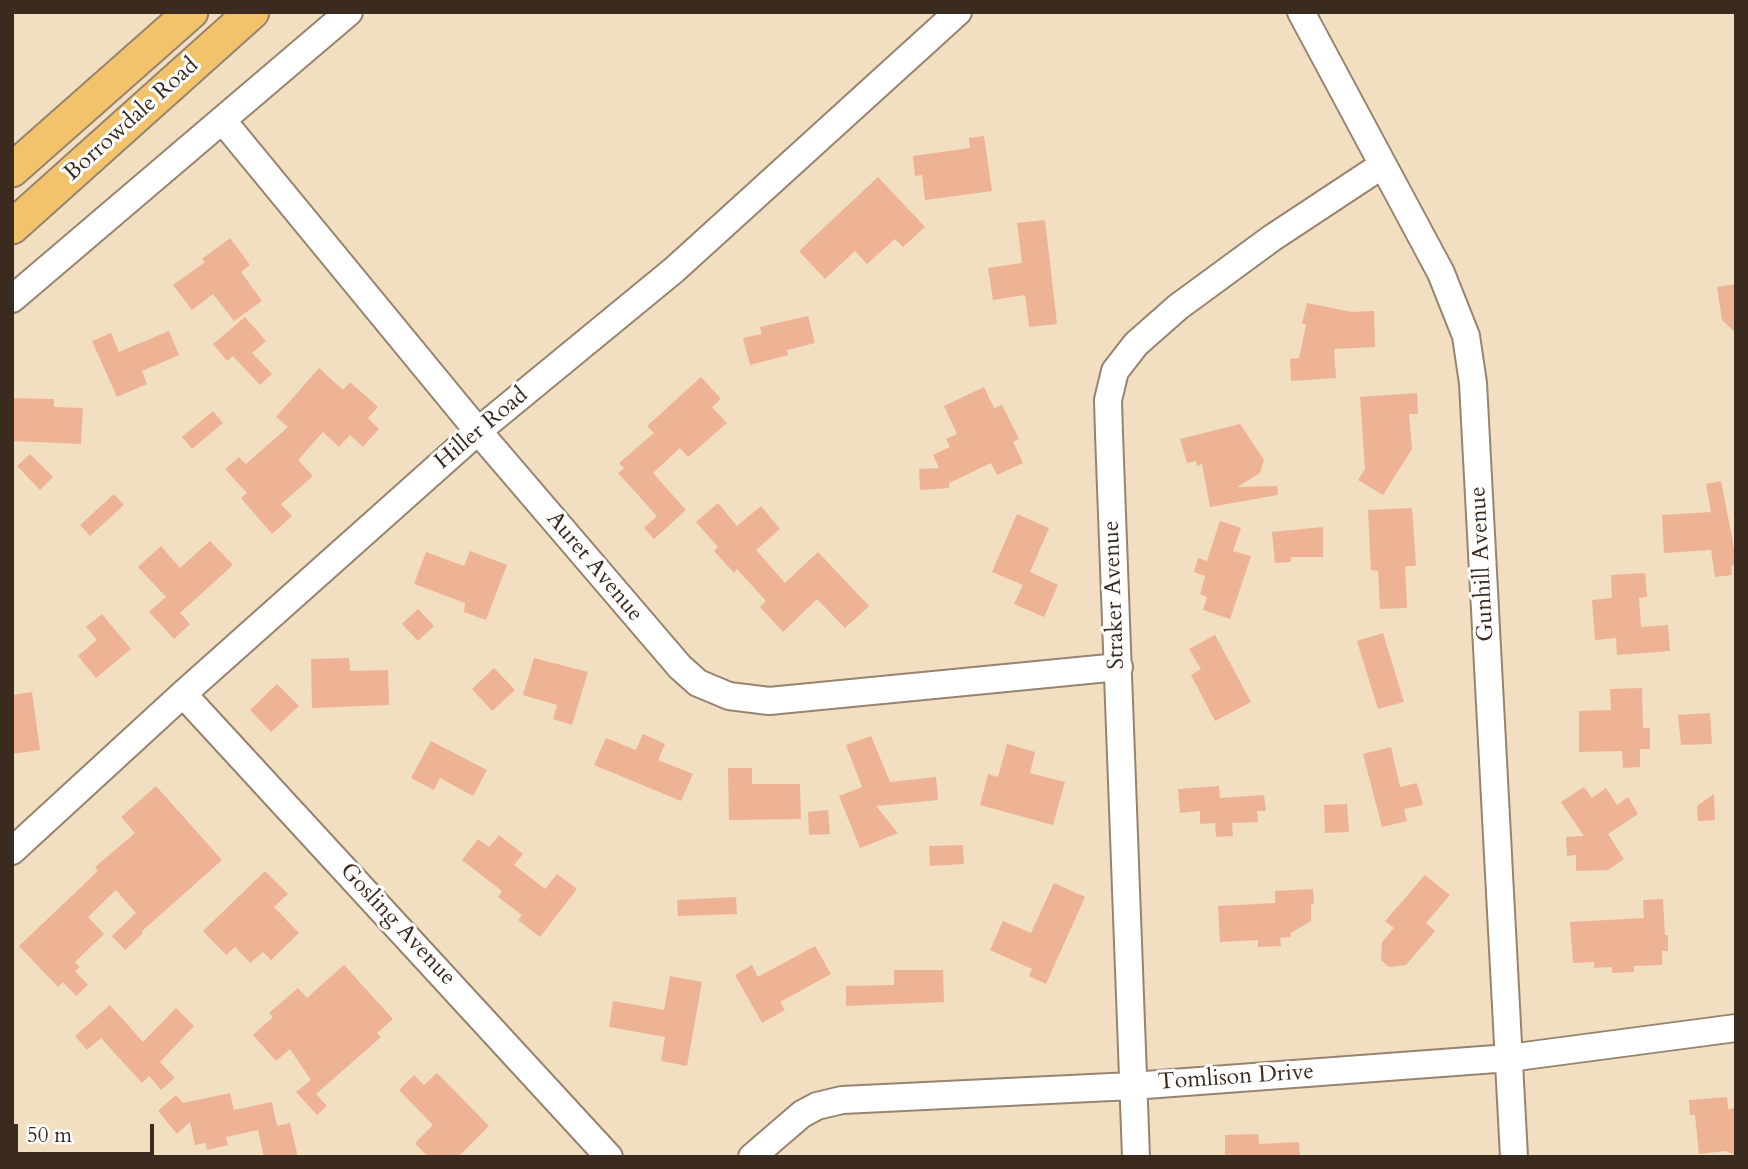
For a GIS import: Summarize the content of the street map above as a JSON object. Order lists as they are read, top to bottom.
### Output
{
  "streets": {
    "main road": ["Borrowdale Road"],
    "street": [
      "Hiller Road",
      "Gunhill Avenue",
      "Auret Avenue",
      "Straker Avenue",
      "Gosling Avenue",
      "Tomlison Drive"
    ]
  },
  "crossings": [
    ["Hiller Road", "Auret Avenue"],
    ["Hiller Road", "Gosling Avenue"],
    ["Gunhill Avenue", "Straker Avenue"],
    ["Gunhill Avenue", "Tomlison Drive"],
    ["Auret Avenue", "Straker Avenue"],
    ["Straker Avenue", "Tomlison Drive"]
  ],
  "scale_bar": "50 m"
}
